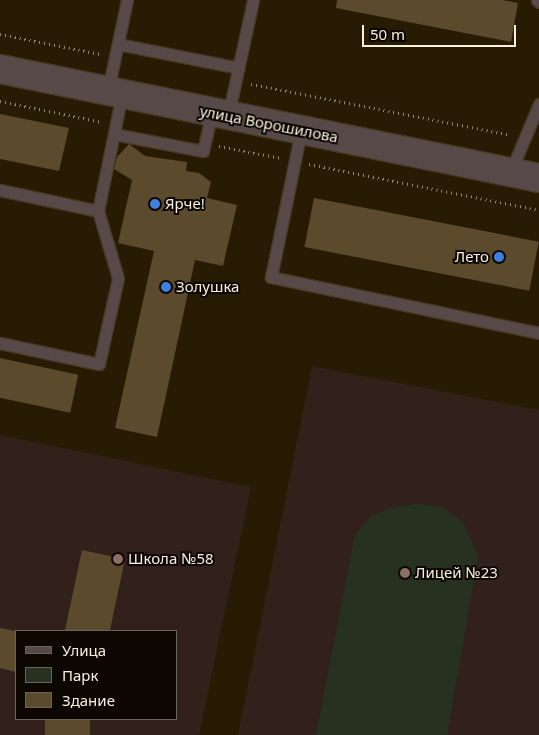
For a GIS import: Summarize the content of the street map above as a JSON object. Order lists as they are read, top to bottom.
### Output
{
  "streets": {
    "street": ["улица Ворошилова"]
  },
  "places": [
    "Ярче!",
    "Лето",
    "Золушка",
    "Школа №58",
    "Лицей №23"
  ],
  "legend": ["Улица", "Парк", "Здание"],
  "scale_bar": "50 m"
}
